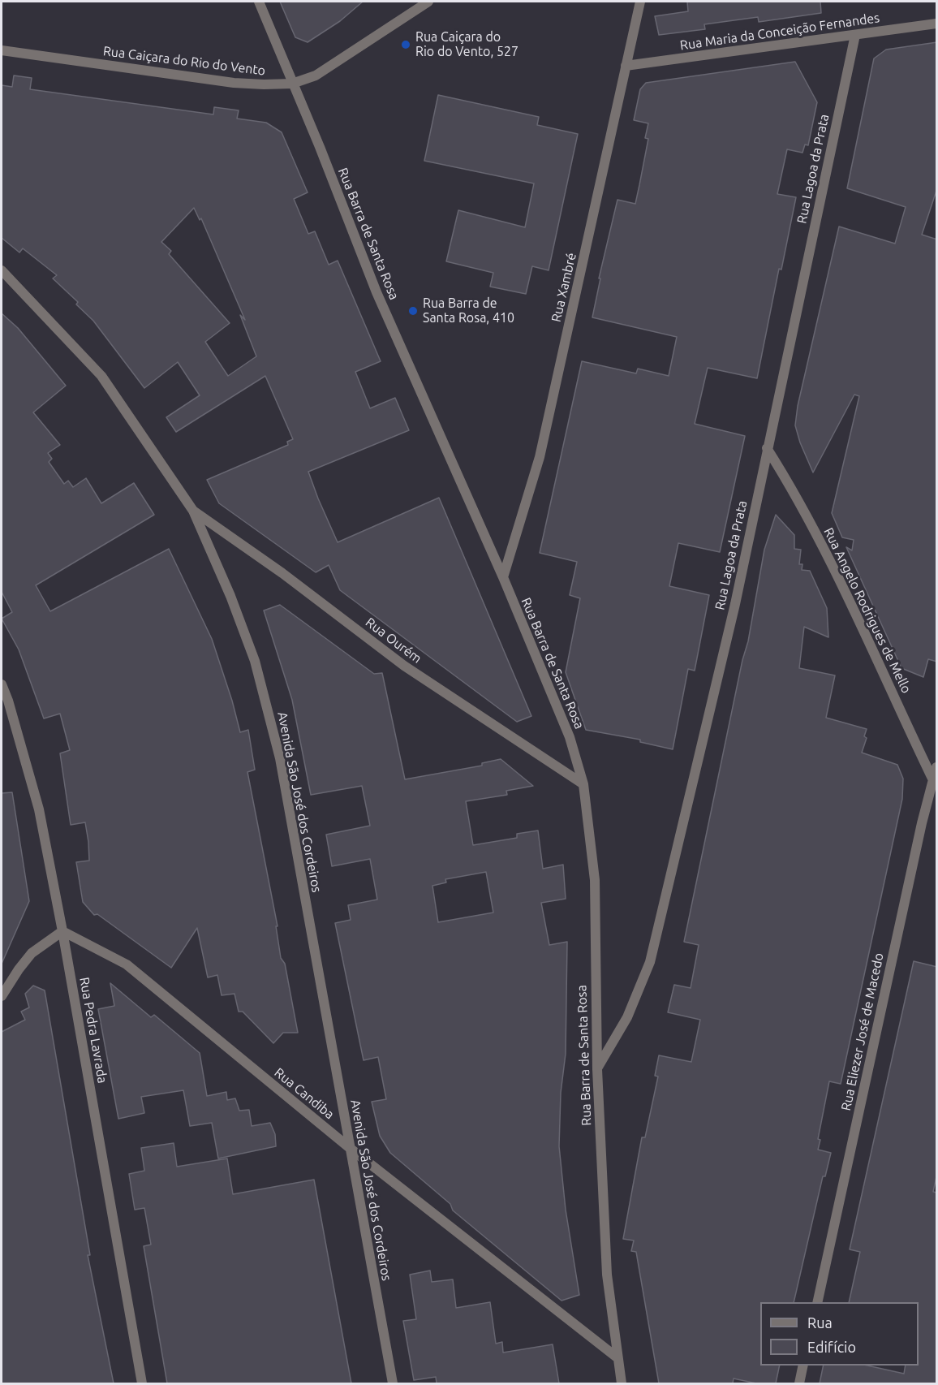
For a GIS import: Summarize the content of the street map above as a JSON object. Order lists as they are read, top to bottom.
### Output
{
  "streets": {
    "street": [
      "Rua Maria da Conceição Fernandes",
      "Rua Caiçara do Rio do Vento",
      "Rua Lagoa da Prata",
      "Rua Barra de Santa Rosa",
      "Rua Xambré",
      "Rua Angelo Rodrigues de Mello",
      "Rua Ourém",
      "Avenida São José dos Cordeiros",
      "Rua Pedra Lavrada",
      "Rua Eliezer José de Macedo",
      "Rua Candiba"
    ]
  },
  "crossings": [
    ["Rua Maria da Conceição Fernandes", "Rua Lagoa da Prata"],
    ["Rua Maria da Conceição Fernandes", "Rua Xambré"],
    ["Rua Caiçara do Rio do Vento", "Rua Barra de Santa Rosa"],
    ["Rua Lagoa da Prata", "Rua Barra de Santa Rosa"],
    ["Rua Lagoa da Prata", "Rua Angelo Rodrigues de Mello"],
    ["Rua Barra de Santa Rosa", "Rua Xambré"],
    ["Rua Barra de Santa Rosa", "Rua Ourém"],
    ["Rua Barra de Santa Rosa", "Rua Candiba"],
    ["Rua Angelo Rodrigues de Mello", "Rua Eliezer José de Macedo"],
    ["Rua Ourém", "Avenida São José dos Cordeiros"],
    ["Avenida São José dos Cordeiros", "Rua Candiba"],
    ["Rua Pedra Lavrada", "Rua Candiba"]
  ],
  "places": ["Rua Caiçara do Rio do Vento, 527", "Rua Barra de Santa Rosa, 410"],
  "legend": ["Rua", "Edifício"]
}
